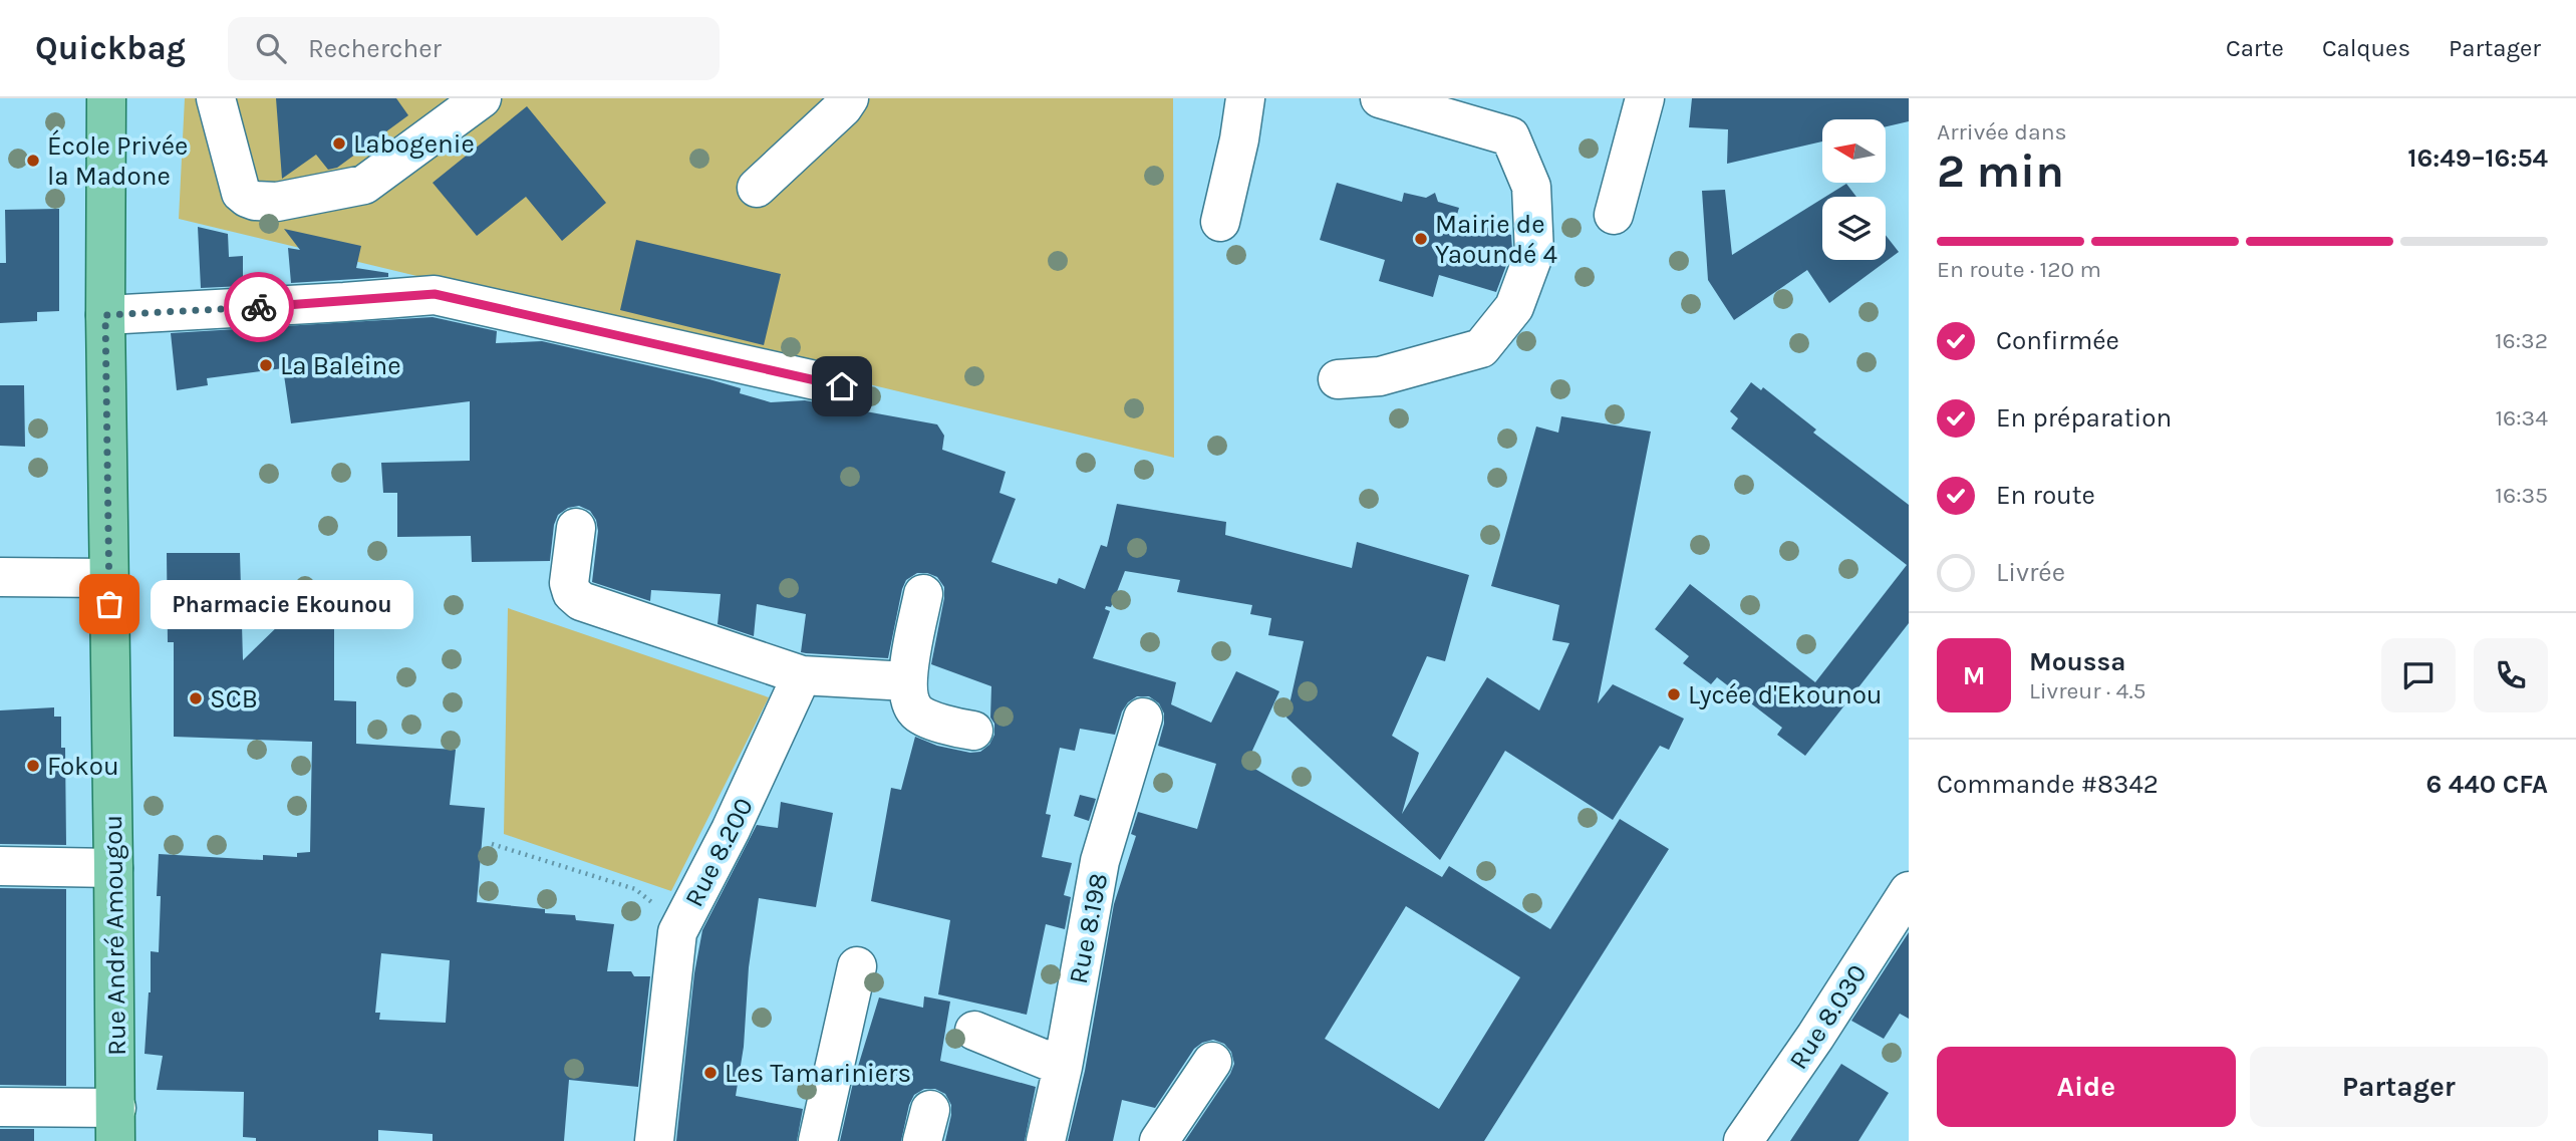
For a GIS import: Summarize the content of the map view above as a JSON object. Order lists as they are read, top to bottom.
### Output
{
  "streets": {
    "main road": ["Rue André Amougou"],
    "street": ["Rue 8.200", "Rue 8.198", "Rue 8.030"]
  },
  "places": [
    "Labogenie",
    "École Privée la Madone",
    "Mairie de Yaoundé 4",
    "La Baleine",
    "Pharmacie Ekounou",
    "Lycée d'Ekounou",
    "SCB",
    "Fokou",
    "Les Tamariniers"
  ],
  "north": "left",
  "page": {
    "header": "Quickbag",
    "search": "Rechercher",
    "nav": ["Carte", "Calques", "Partager"],
    "heading": ["2 min", "Arrivée dans", "16:49–16:54"],
    "panel": [
      "Moussa",
      "Livreur · 4.5",
      "Commande #8342",
      "6 440 CFA"
    ],
    "bar": "En route · 120 m",
    "list": [
      ["Confirmée", "16:32"],
      ["En préparation", "16:34"],
      ["En route", "16:35"],
      "Livrée"
    ],
    "bubble": "Pharmacie Ekounou",
    "round": "M",
    "buttons": ["Aide", "Partager"]
  }
}
